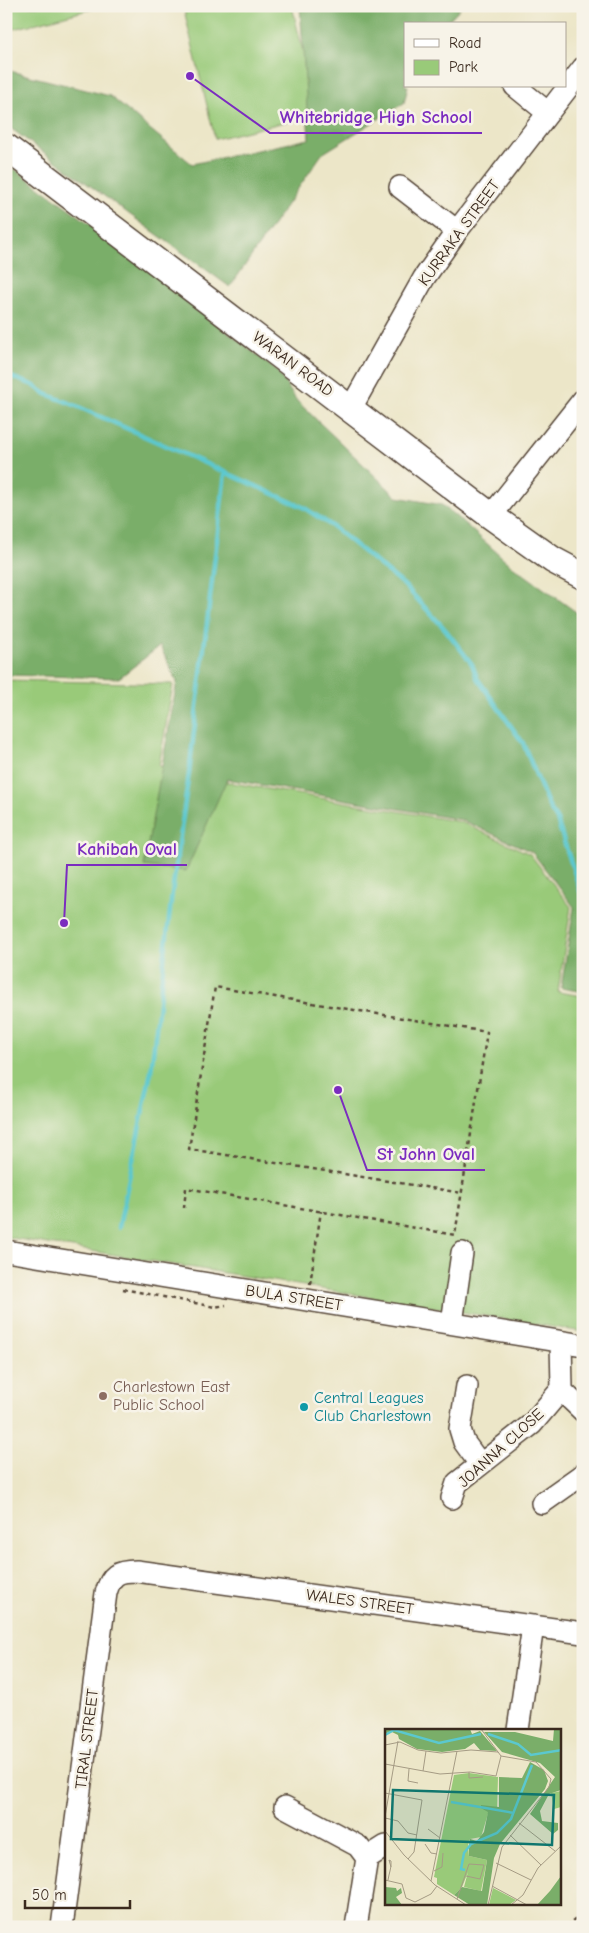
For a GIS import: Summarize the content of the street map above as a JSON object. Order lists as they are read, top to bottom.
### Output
{
  "streets": {
    "main road": ["WARAN ROAD"],
    "street": [
      "KURRAKA STREET",
      "BULA STREET",
      "JOANNA CLOSE",
      "WALES STREET",
      "TIRAL STREET"
    ]
  },
  "crossings": [
    ["KURRAKA STREET", "WARAN ROAD"],
    ["WALES STREET", "TIRAL STREET"]
  ],
  "places": [
    "Whitebridge High School",
    "Kahibah Oval",
    "St John Oval",
    "Charlestown East Public School",
    "Central Leagues Club Charlestown"
  ],
  "legend": ["Road", "Park"],
  "scale_bar": "50 m"
}
